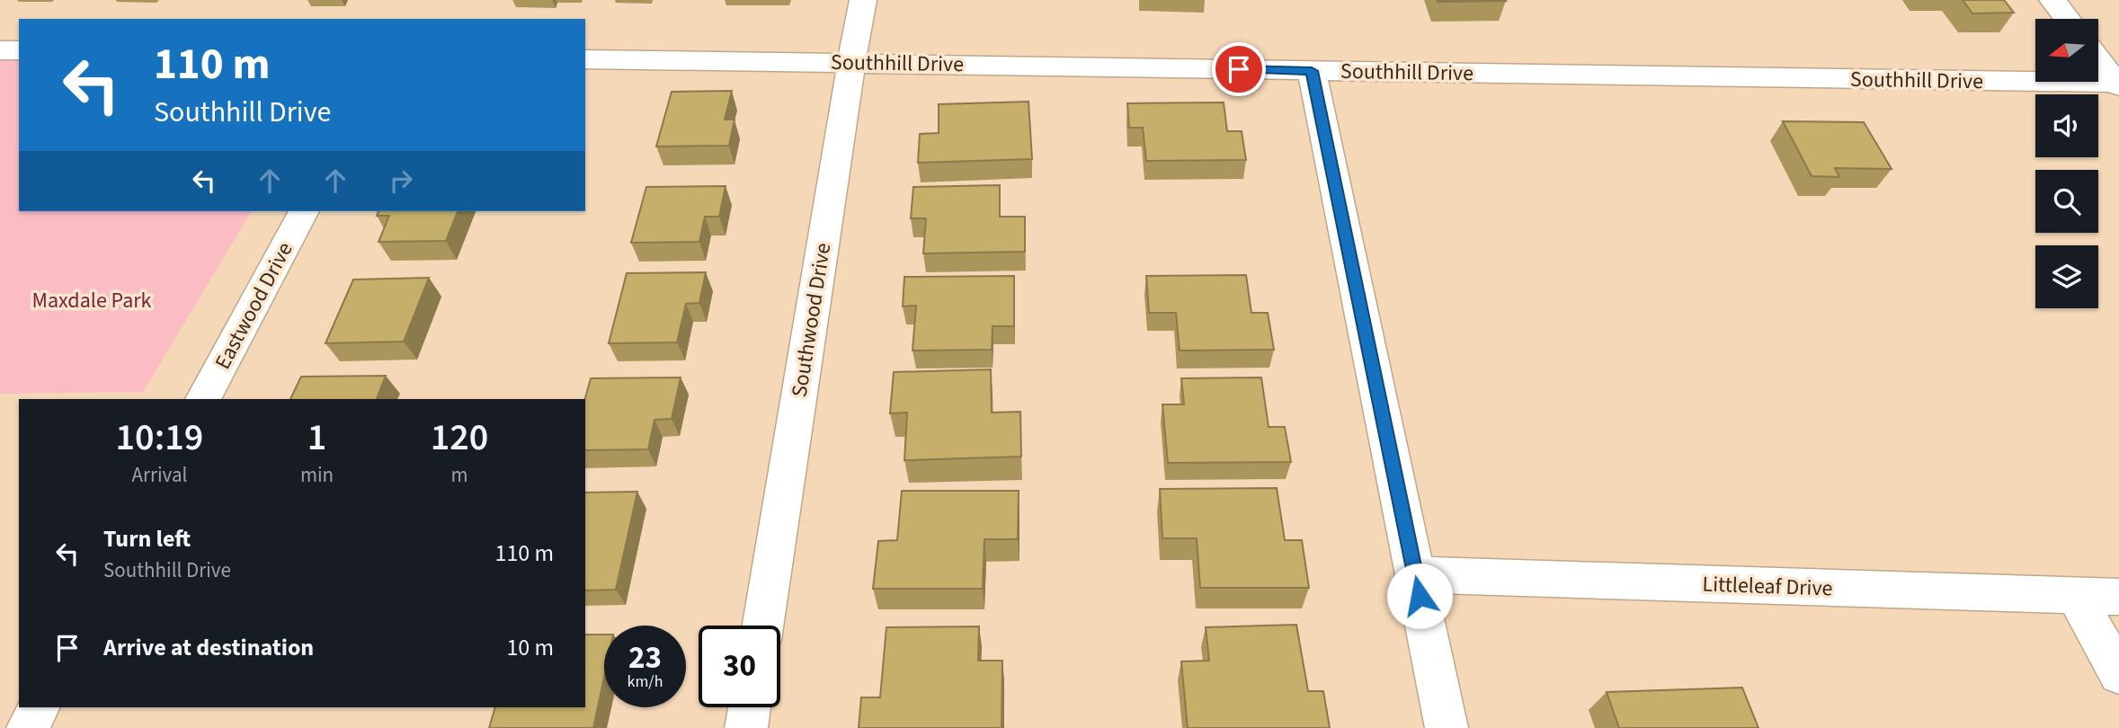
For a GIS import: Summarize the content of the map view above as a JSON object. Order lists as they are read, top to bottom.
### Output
{
  "streets": {
    "street": [
      "Southhill Drive",
      "Eastwood Drive",
      "Southwood Drive",
      "Littleleaf Drive"
    ]
  },
  "crossings": [
    ["Southhill Drive", "Southwood Drive"]
  ],
  "parks": ["Maxdale Park"],
  "north": "left",
  "page": {
    "turn": ["110 m", "Southhill Drive"],
    "eta": [
      "10:19",
      "Arrival",
      "1",
      "min",
      "120",
      "m"
    ],
    "list": [
      {
        "name": "Turn left",
        "note": "Southhill Drive",
        "value": "110 m"
      },
      {
        "name": "Arrive at destination",
        "value": "10 m"
      }
    ],
    "speed": "23 km/h",
    "limit": "30"
  }
}
